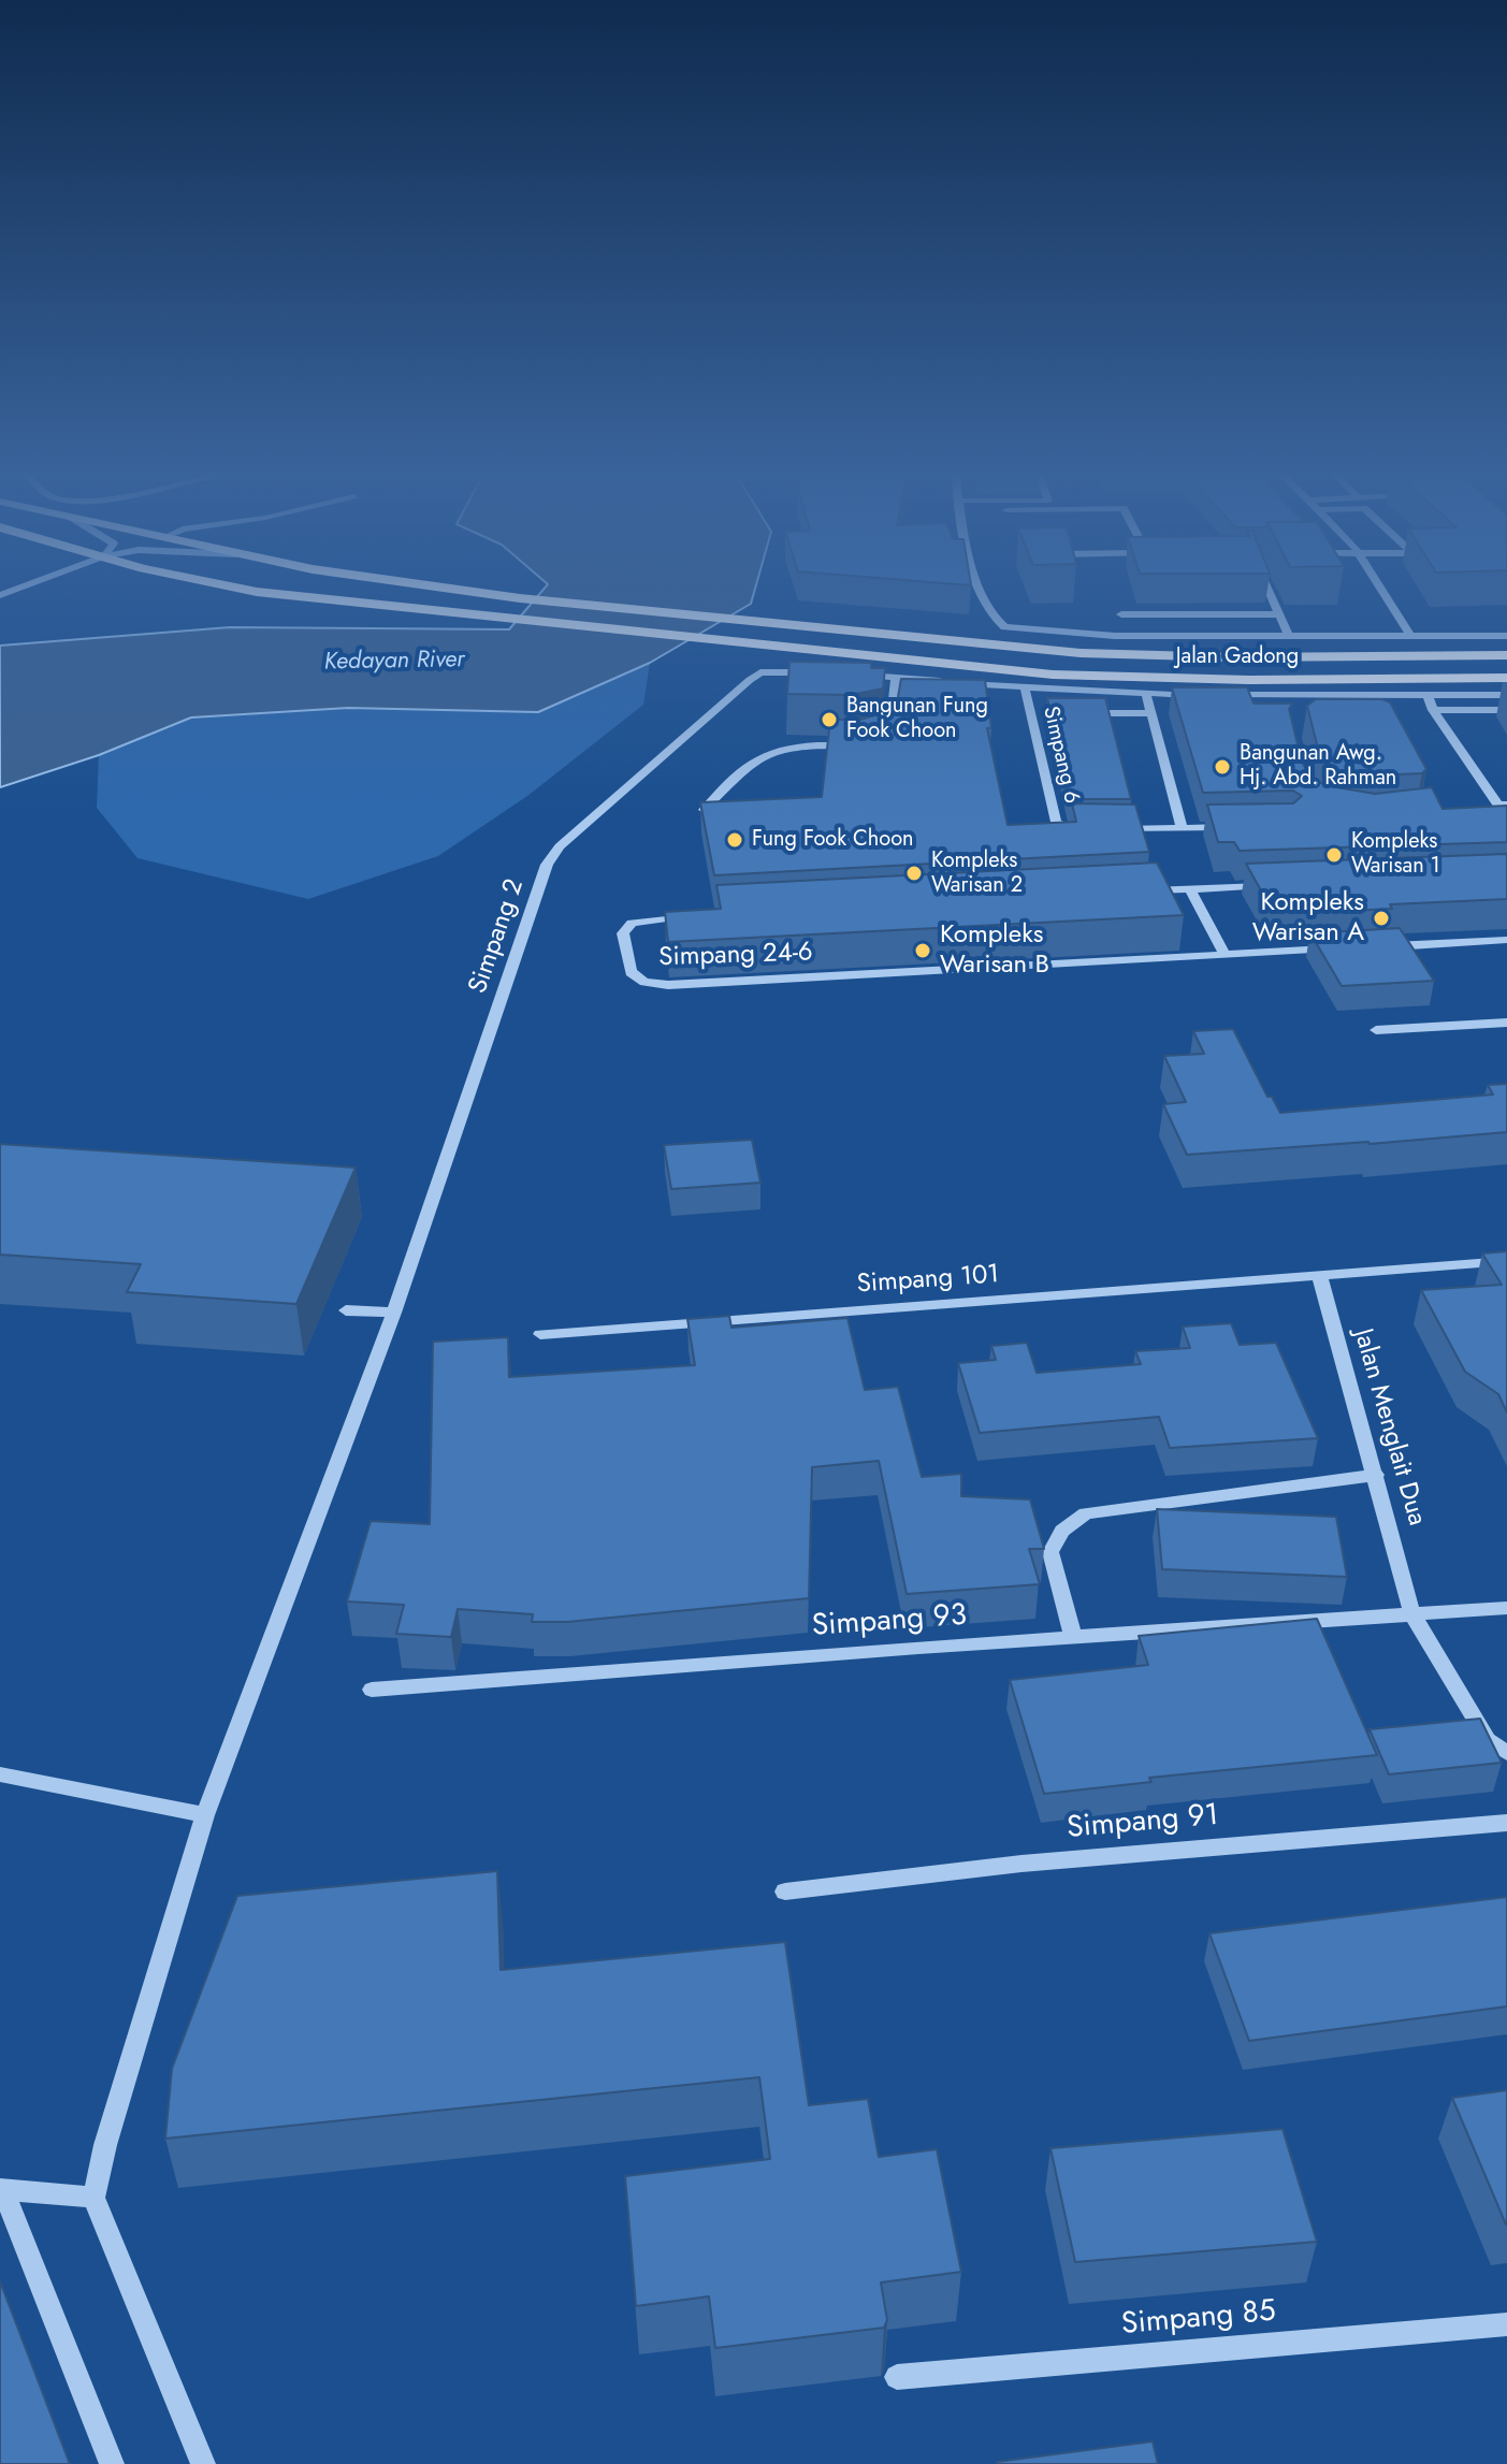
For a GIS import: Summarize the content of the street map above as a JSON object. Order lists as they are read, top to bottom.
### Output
{
  "streets": {
    "main road": ["Jalan Gadong"],
    "street": [
      "Simpang 6",
      "Simpang 2",
      "Simpang 24-6",
      "Simpang 101",
      "Jalan Menglait Dua",
      "Simpang 93",
      "Simpang 91",
      "Simpang 85"
    ]
  },
  "crossings": [
    ["Simpang 101", "Jalan Menglait Dua"],
    ["Jalan Menglait Dua", "Simpang 93"]
  ],
  "water": ["Kedayan River"],
  "places": [
    "Bangunan Fung Fook Choon",
    "Bangunan Awg. Hj. Abd. Rahman",
    "Fung Fook Choon",
    "Kompleks Warisan 1",
    "Kompleks Warisan 2",
    "Kompleks Warisan A",
    "Kompleks Warisan B"
  ]
}
